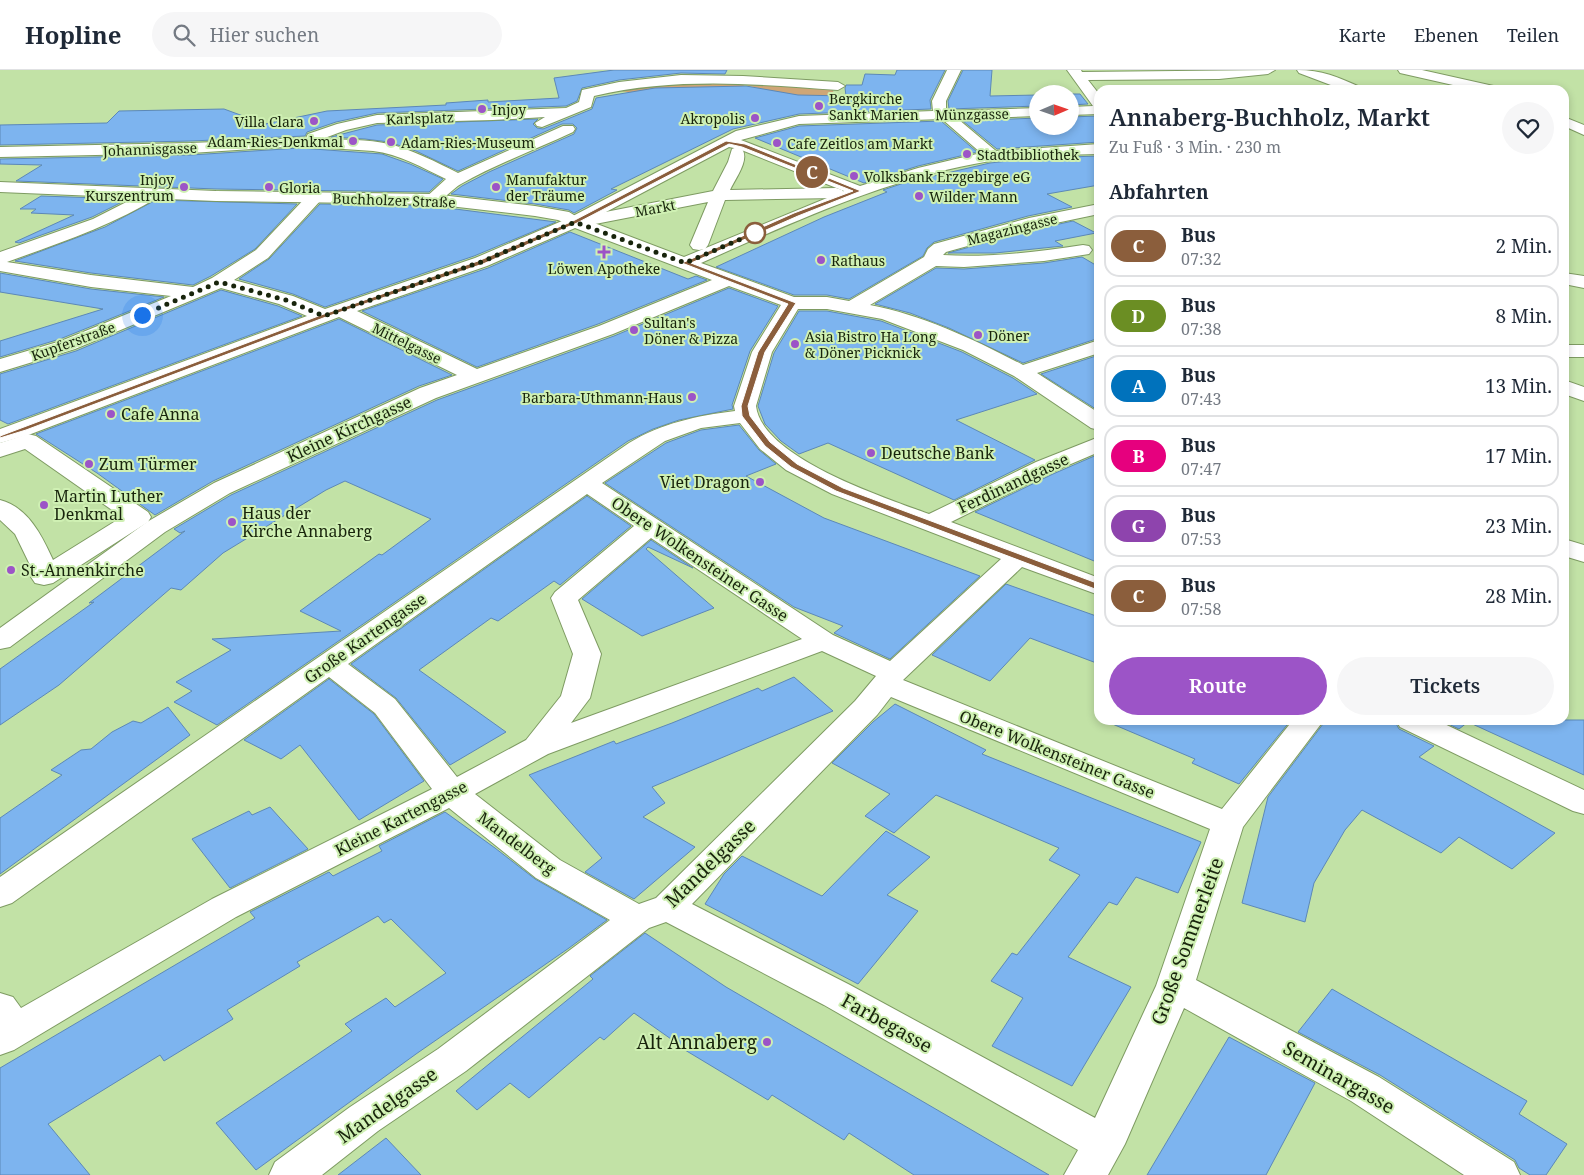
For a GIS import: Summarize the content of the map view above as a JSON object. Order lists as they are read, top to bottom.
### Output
{
  "streets": {
    "street": [
      "Münzgasse",
      "Karlsplatz",
      "Johannisgasse",
      "Buchholzer Straße",
      "Markt",
      "Magazingasse",
      "Kupferstraße",
      "Mittelgasse",
      "Kleine Kirchgasse",
      "Ferdinandgasse",
      "Obere Wolkensteiner Gasse",
      "Große Kartengasse",
      "Kleine Kartengasse",
      "Mandelberg",
      "Mandelgasse",
      "Große Sommerleite",
      "Farbegasse",
      "Seminargasse"
    ]
  },
  "crossings": [
    ["Münzgasse", "Karlsplatz"],
    ["Münzgasse", "Markt"],
    ["Karlsplatz", "Johannisgasse"],
    ["Buchholzer Straße", "Markt"],
    ["Buchholzer Straße", "Kupferstraße"],
    ["Markt", "Kleine Kirchgasse"],
    ["Kupferstraße", "Mittelgasse"],
    ["Mittelgasse", "Kleine Kirchgasse"],
    ["Obere Wolkensteiner Gasse", "Große Kartengasse"],
    ["Obere Wolkensteiner Gasse", "Kleine Kartengasse"],
    ["Obere Wolkensteiner Gasse", "Mandelgasse"],
    ["Obere Wolkensteiner Gasse", "Große Sommerleite"],
    ["Große Kartengasse", "Mandelberg"],
    ["Kleine Kartengasse", "Mandelberg"],
    ["Mandelberg", "Mandelgasse"],
    ["Mandelberg", "Farbegasse"],
    ["Mandelgasse", "Farbegasse"],
    ["Große Sommerleite", "Farbegasse"],
    ["Große Sommerleite", "Seminargasse"]
  ],
  "places": {
    "other": [
      "Bergkirche Sankt Marien",
      "Injoy",
      "Akropolis",
      "Villa Clara",
      "Adam-Ries-Denkmal",
      "Adam-Ries-Museum",
      "Cafe Zeitlos am Markt",
      "Stadtbibliothek",
      "Volksbank Erzgebirge eG",
      "Injoy Kurszentrum",
      "Gloria",
      "Manufaktur der Träume",
      "Wilder Mann",
      "Rathaus",
      "Sultan's Döner & Pizza",
      "Döner",
      "Asia Bistro Ha Long & Döner Picknick",
      "Barbara-Uthmann-Haus",
      "Cafe Anna",
      "Deutsche Bank",
      "Zum Türmer",
      "Viet Dragon",
      "Martin Luther Denkmal",
      "Haus der Kirche Annaberg",
      "St.-Annenkirche",
      "Alt Annaberg"
    ],
    "health": ["Löwen Apotheke"]
  },
  "lines": ["bus line C"],
  "north": "right",
  "page": {
    "header": "Hopline",
    "search": "Hier suchen",
    "nav": ["Karte", "Ebenen", "Teilen"],
    "on_map": "C",
    "heading": [
      ["Annaberg-Buchholz, Markt", "Zu Fuß · 3 Min. · 230 m"],
      "Abfahrten"
    ],
    "list": [
      {
        "mark": "C",
        "name": "Bus",
        "note": "07:32",
        "value": "2 Min."
      },
      {
        "mark": "D",
        "name": "Bus",
        "note": "07:38",
        "value": "8 Min."
      },
      {
        "mark": "A",
        "name": "Bus",
        "note": "07:43",
        "value": "13 Min."
      },
      {
        "mark": "B",
        "name": "Bus",
        "note": "07:47",
        "value": "17 Min."
      },
      {
        "mark": "G",
        "name": "Bus",
        "note": "07:53",
        "value": "23 Min."
      },
      {
        "mark": "C",
        "name": "Bus",
        "note": "07:58",
        "value": "28 Min."
      }
    ],
    "buttons": ["Route", "Tickets"]
  }
}
